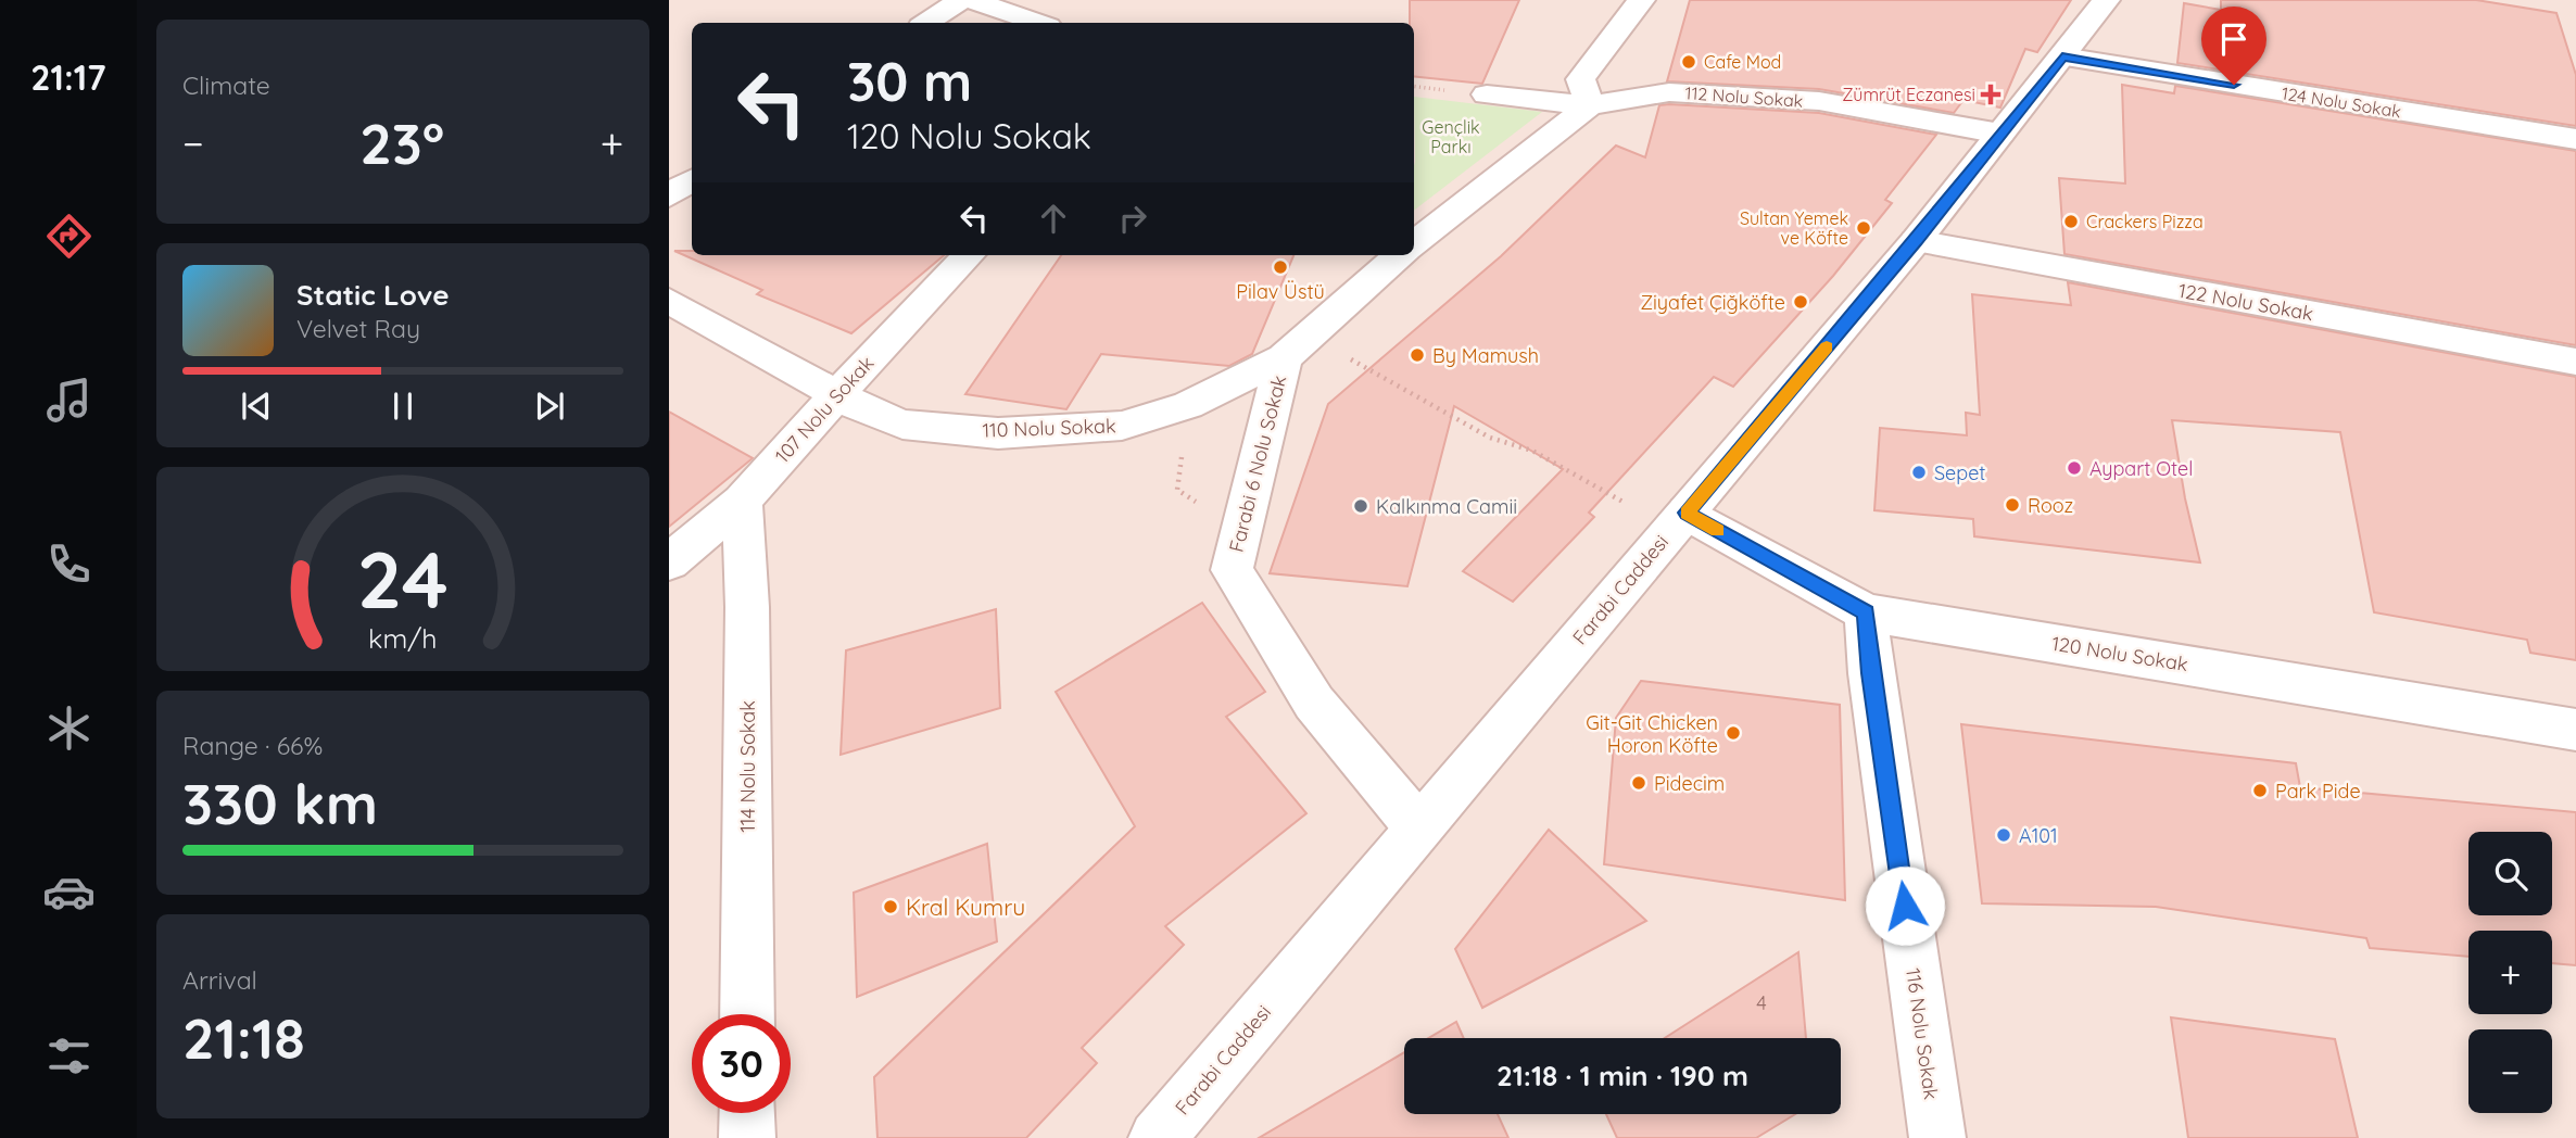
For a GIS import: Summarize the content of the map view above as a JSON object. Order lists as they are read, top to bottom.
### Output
{
  "streets": {
    "street": [
      "112 Nolu Sokak",
      "124 Nolu Sokak",
      "122 Nolu Sokak",
      "107 Nolu Sokak",
      "110 Nolu Sokak",
      "Farabi 6 Nolu Sokak",
      "Farabi Caddesi",
      "120 Nolu Sokak",
      "114 Nolu Sokak",
      "116 Nolu Sokak"
    ]
  },
  "crossings": [
    ["112 Nolu Sokak", "Farabi Caddesi"],
    ["124 Nolu Sokak", "Farabi Caddesi"],
    ["122 Nolu Sokak", "Farabi Caddesi"],
    ["107 Nolu Sokak", "110 Nolu Sokak"],
    ["107 Nolu Sokak", "114 Nolu Sokak"],
    ["110 Nolu Sokak", "Farabi 6 Nolu Sokak"],
    ["Farabi 6 Nolu Sokak", "Farabi Caddesi"],
    ["Farabi Caddesi", "120 Nolu Sokak"],
    ["120 Nolu Sokak", "116 Nolu Sokak"]
  ],
  "parks": ["Gençlik Parkı"],
  "places": {
    "other": [
      "Cafe Mod",
      "Crackers Pizza",
      "Sultan Yemek ve Köfte",
      "Pilav Üstü",
      "Ziyafet Çiğköfte",
      "By Mamush",
      "Aypart Otel",
      "Sepet",
      "Rooz",
      "Kalkınma Camii",
      "Git-Git Chicken Horon Köfte",
      "Pidecim",
      "Park Pide",
      "A101",
      "Kral Kumru"
    ],
    "health": ["Zümrüt Eczanesi"]
  },
  "house_numbers": ["4"],
  "page": {
    "tabs": "21:17",
    "tile": [
      "Climate",
      ["Range · 66%", "330 km"],
      ["Arrival", "21:18"]
    ],
    "turn": ["30 m", "120 Nolu Sokak"],
    "heat": ["−", "23°", "+"],
    "song": ["Static Love", "Velvet Ray"],
    "map_buttons": ["+", "−"],
    "limit": "30",
    "trip": "21:18 · 1 min · 190 m",
    "gauge": ["24", "km/h"]
  }
}
